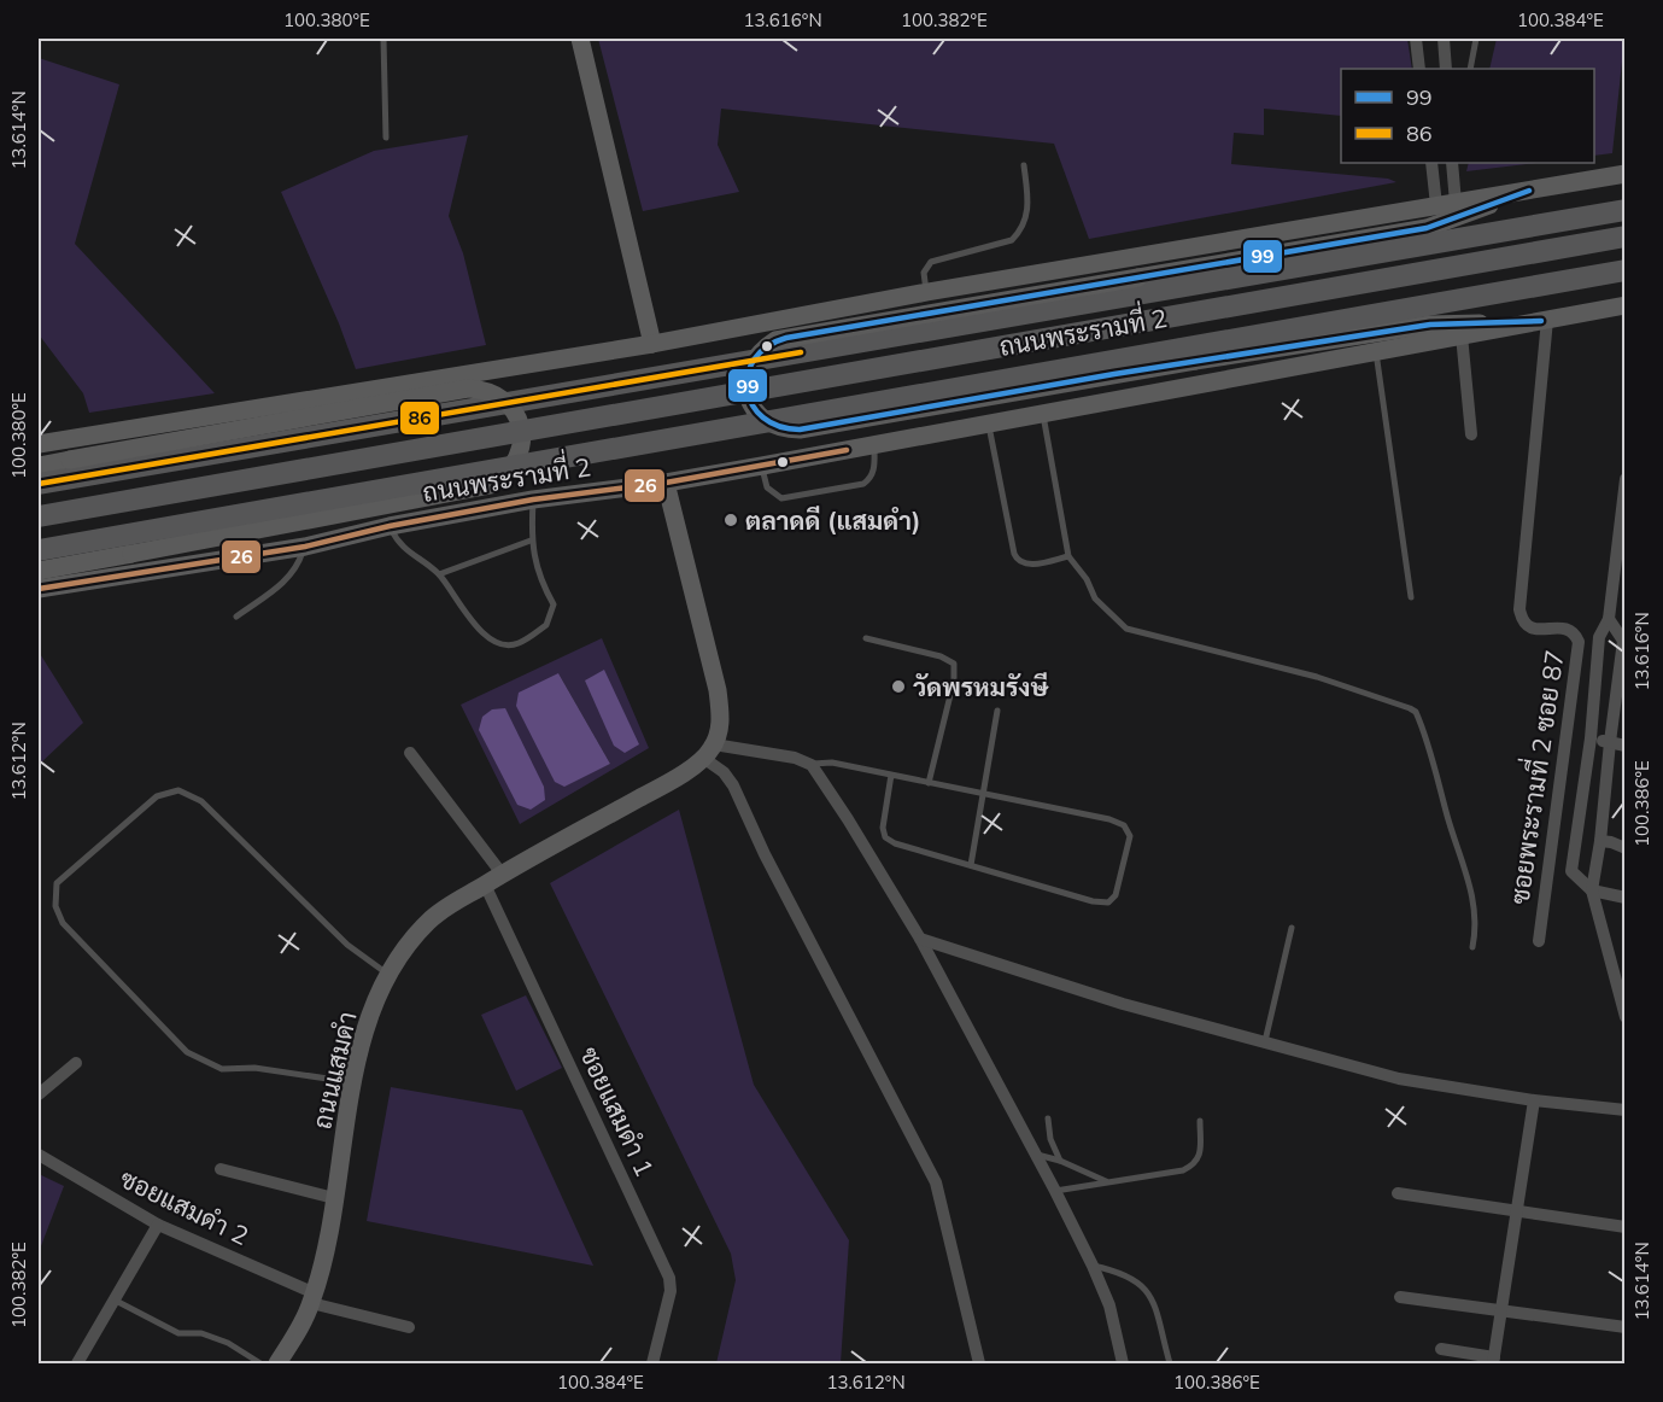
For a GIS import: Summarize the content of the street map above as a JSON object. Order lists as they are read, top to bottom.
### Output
{
  "streets": {
    "highway": ["ถนนพระรามที่ 2"],
    "main road": ["ถนนแสมดำ"],
    "street": ["ซอยพระรามที่ 2 ซอย 87", "ซอยแสมดำ 1", "ซอยแสมดำ 2"]
  },
  "crossings": [
    ["ถนนพระรามที่ 2", "ซอยพระรามที่ 2 ซอย 87"],
    ["ถนนแสมดำ", "ซอยแสมดำ 1"],
    ["ถนนแสมดำ", "ซอยแสมดำ 2"]
  ],
  "places": ["ตลาดดี (แสมดำ)", "วัดพรหมรังษี"],
  "lines": ["transit line 99", "transit line 86", "transit line 26"],
  "legend": ["99", "86"],
  "coordinates": [
    "100.380°E",
    "13.616°N",
    "100.382°E",
    "100.384°E",
    "13.614°N",
    "13.612°N",
    "100.386°E"
  ]
}
